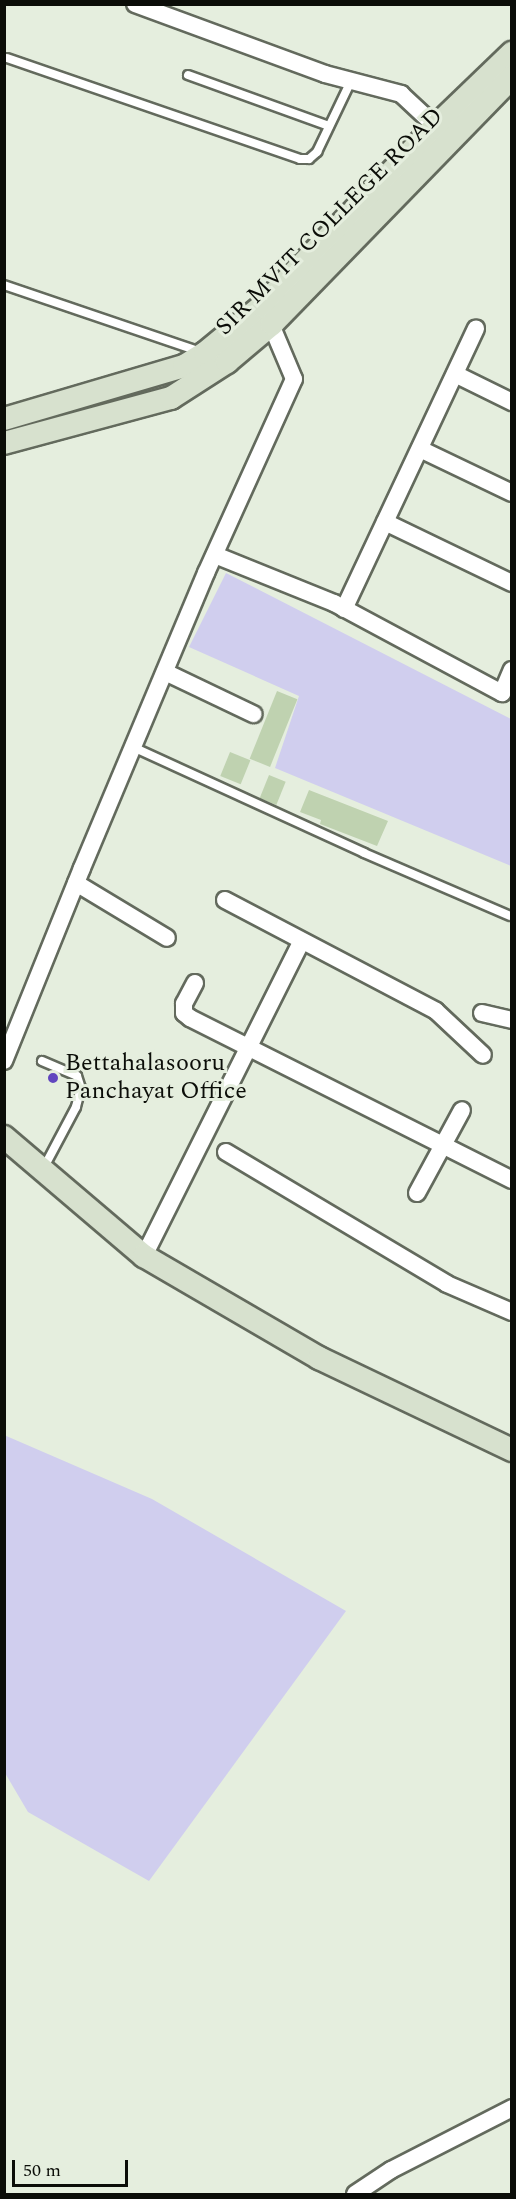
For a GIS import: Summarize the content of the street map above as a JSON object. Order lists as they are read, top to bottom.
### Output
{
  "streets": {
    "main road": ["SIR MVIT COLLEGE ROAD"]
  },
  "places": ["Bettahalasooru Panchayat Office"],
  "scale_bar": "50 m"
}
